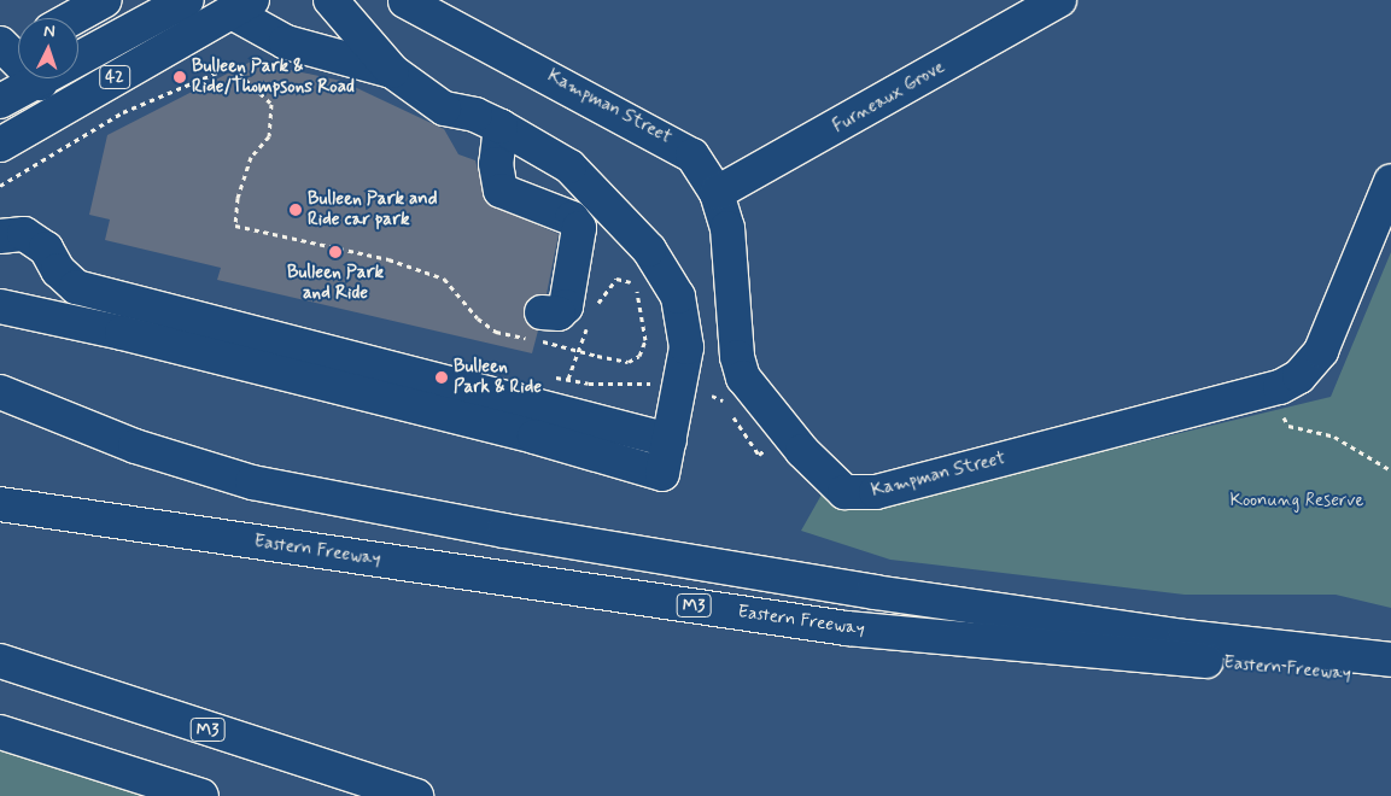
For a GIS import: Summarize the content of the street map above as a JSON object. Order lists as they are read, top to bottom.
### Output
{
  "streets": {
    "main road": [
      "42",
      "Furneaux Grove",
      "Kampman Street",
      "Eastern Freeway",
      "M3"
    ]
  },
  "crossings": [
    ["Furneaux Grove", "Kampman Street"]
  ],
  "parks": ["Koonung Reserve"],
  "places": [
    "Bulleen Park & Ride/Thompsons Road",
    "Bulleen Park and Ride car park",
    "Bulleen Park and Ride",
    "Bulleen Park & Ride"
  ],
  "north": "top"
}
